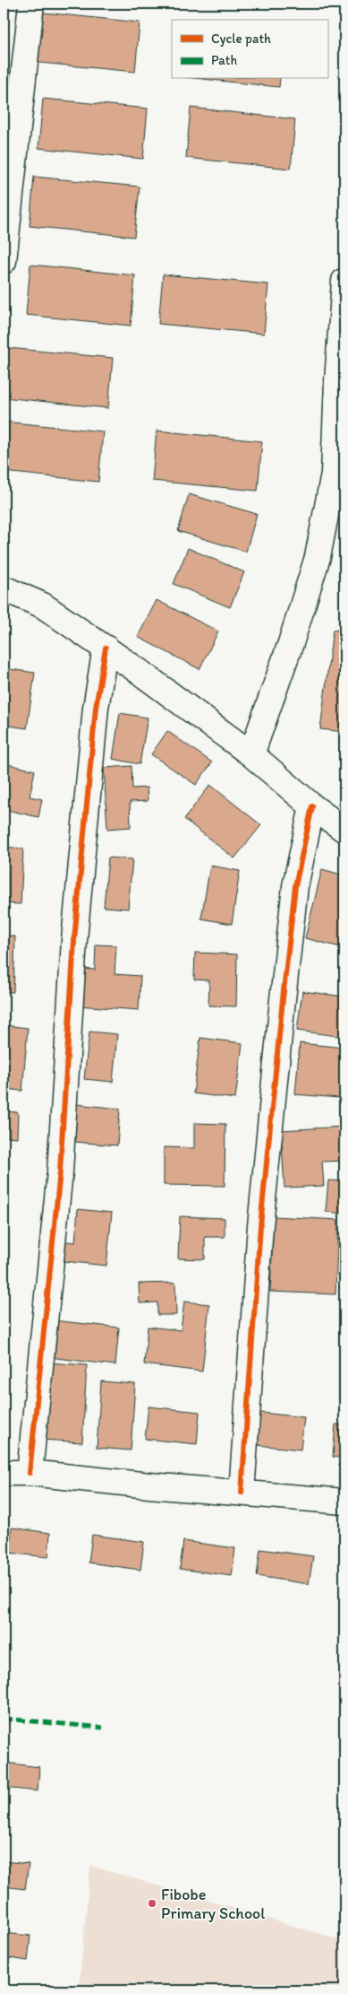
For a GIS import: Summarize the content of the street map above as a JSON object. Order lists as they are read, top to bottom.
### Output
{
  "places": ["Fibobe Primary School"],
  "legend": ["Cycle path", "Path"]
}
